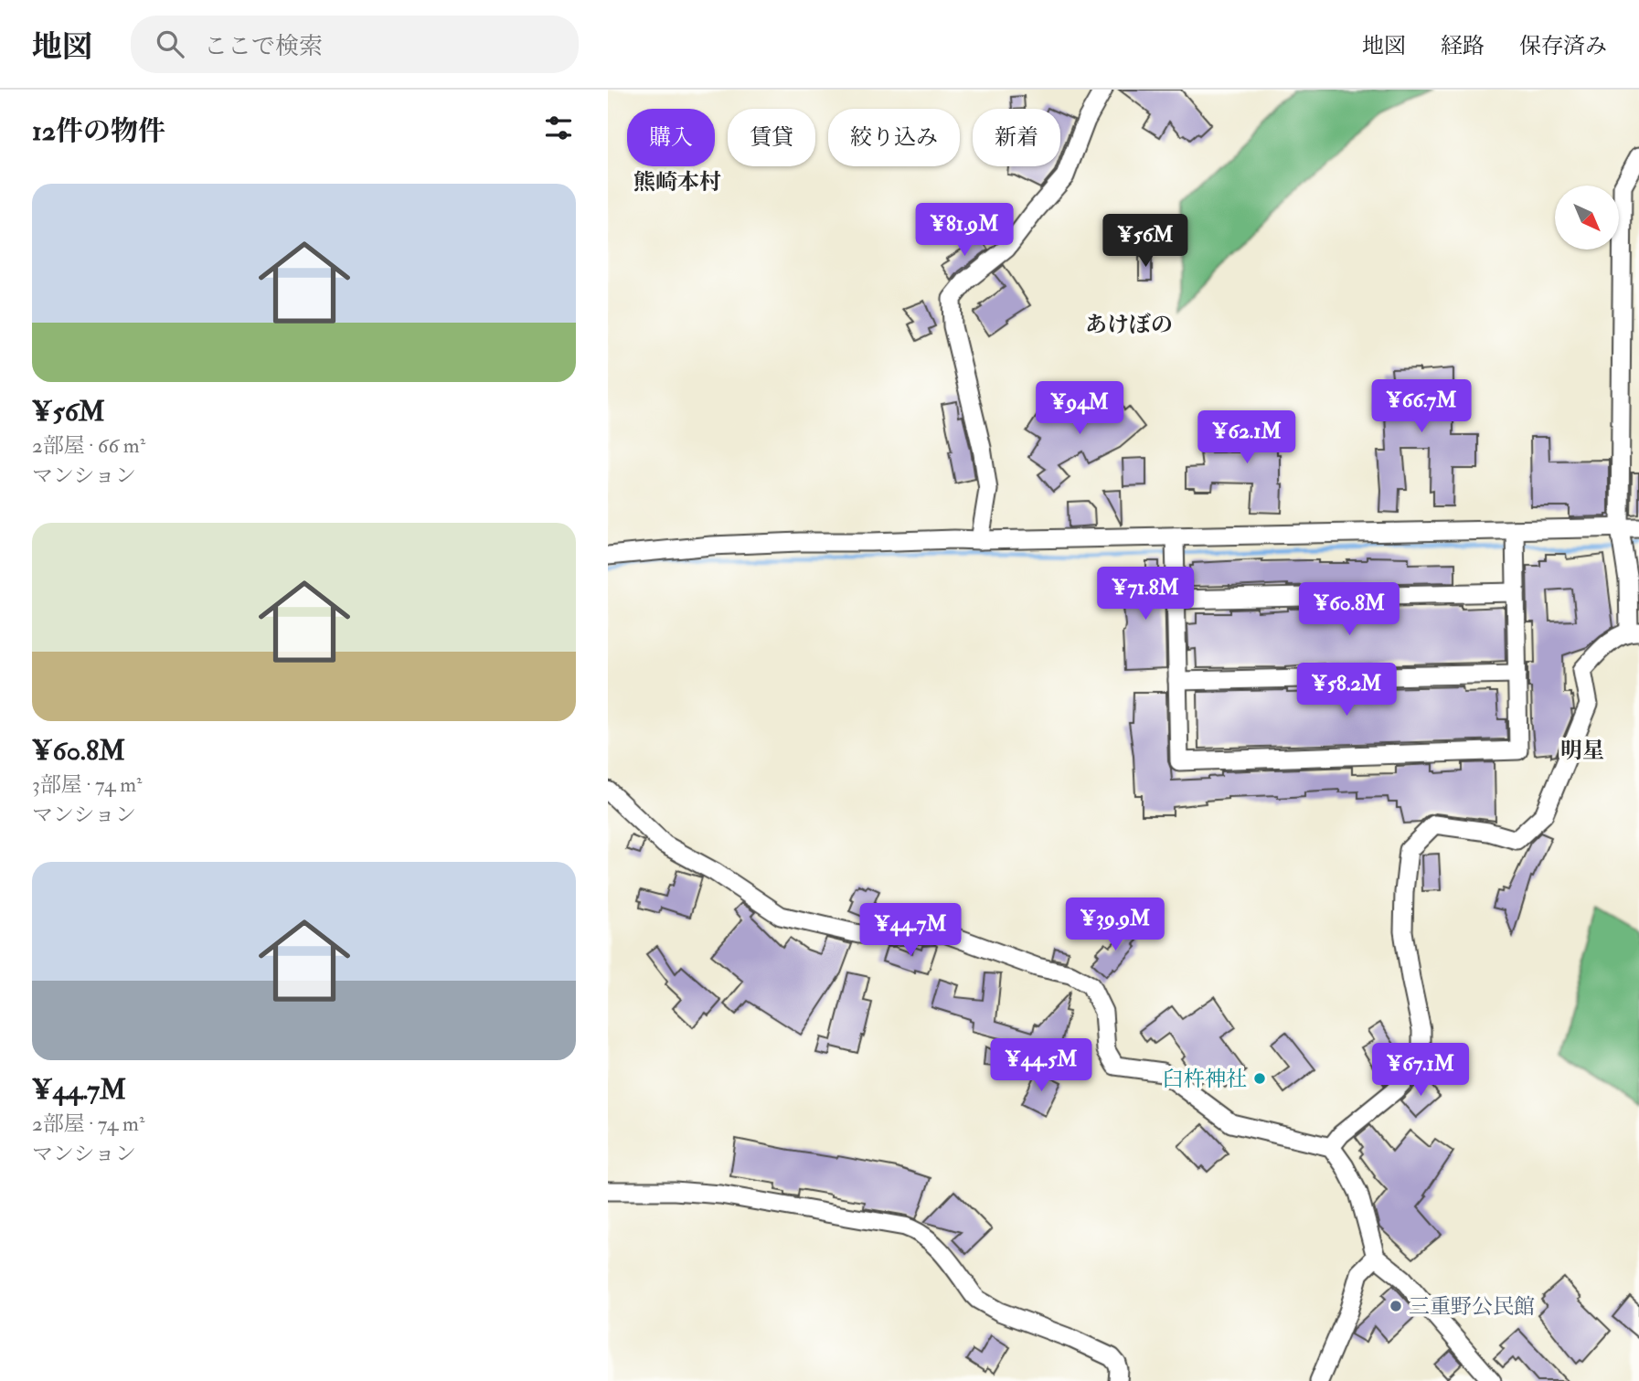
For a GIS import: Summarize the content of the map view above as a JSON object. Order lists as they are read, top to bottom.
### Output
{
  "districts": ["熊崎本村", "あけぼの", "明星"],
  "places": ["臼杵神社", "三重野公民館"],
  "north": "bottom right",
  "page": {
    "header": "地図",
    "search": "ここで検索",
    "nav": ["地図", "経路", "保存済み"],
    "heading": "12件の物件",
    "chip": [
      "購入",
      "賃貸",
      "絞り込み",
      "新着"
    ],
    "list": [
      {
        "name": "¥56M",
        "note": "2部屋 · 66 m² · マンション"
      },
      {
        "name": "¥60.8M",
        "note": "3部屋 · 74 m² · マンション"
      },
      {
        "name": "¥44.7M",
        "note": "2部屋 · 74 m² · マンション"
      }
    ],
    "price": [
      "¥81.9M",
      "¥56M",
      "¥66.7M",
      "¥94M",
      "¥62.1M",
      "¥71.8M",
      "¥60.8M",
      "¥58.2M",
      "¥39.9M",
      "¥44.7M",
      "¥44.5M",
      "¥67.1M"
    ]
  }
}
